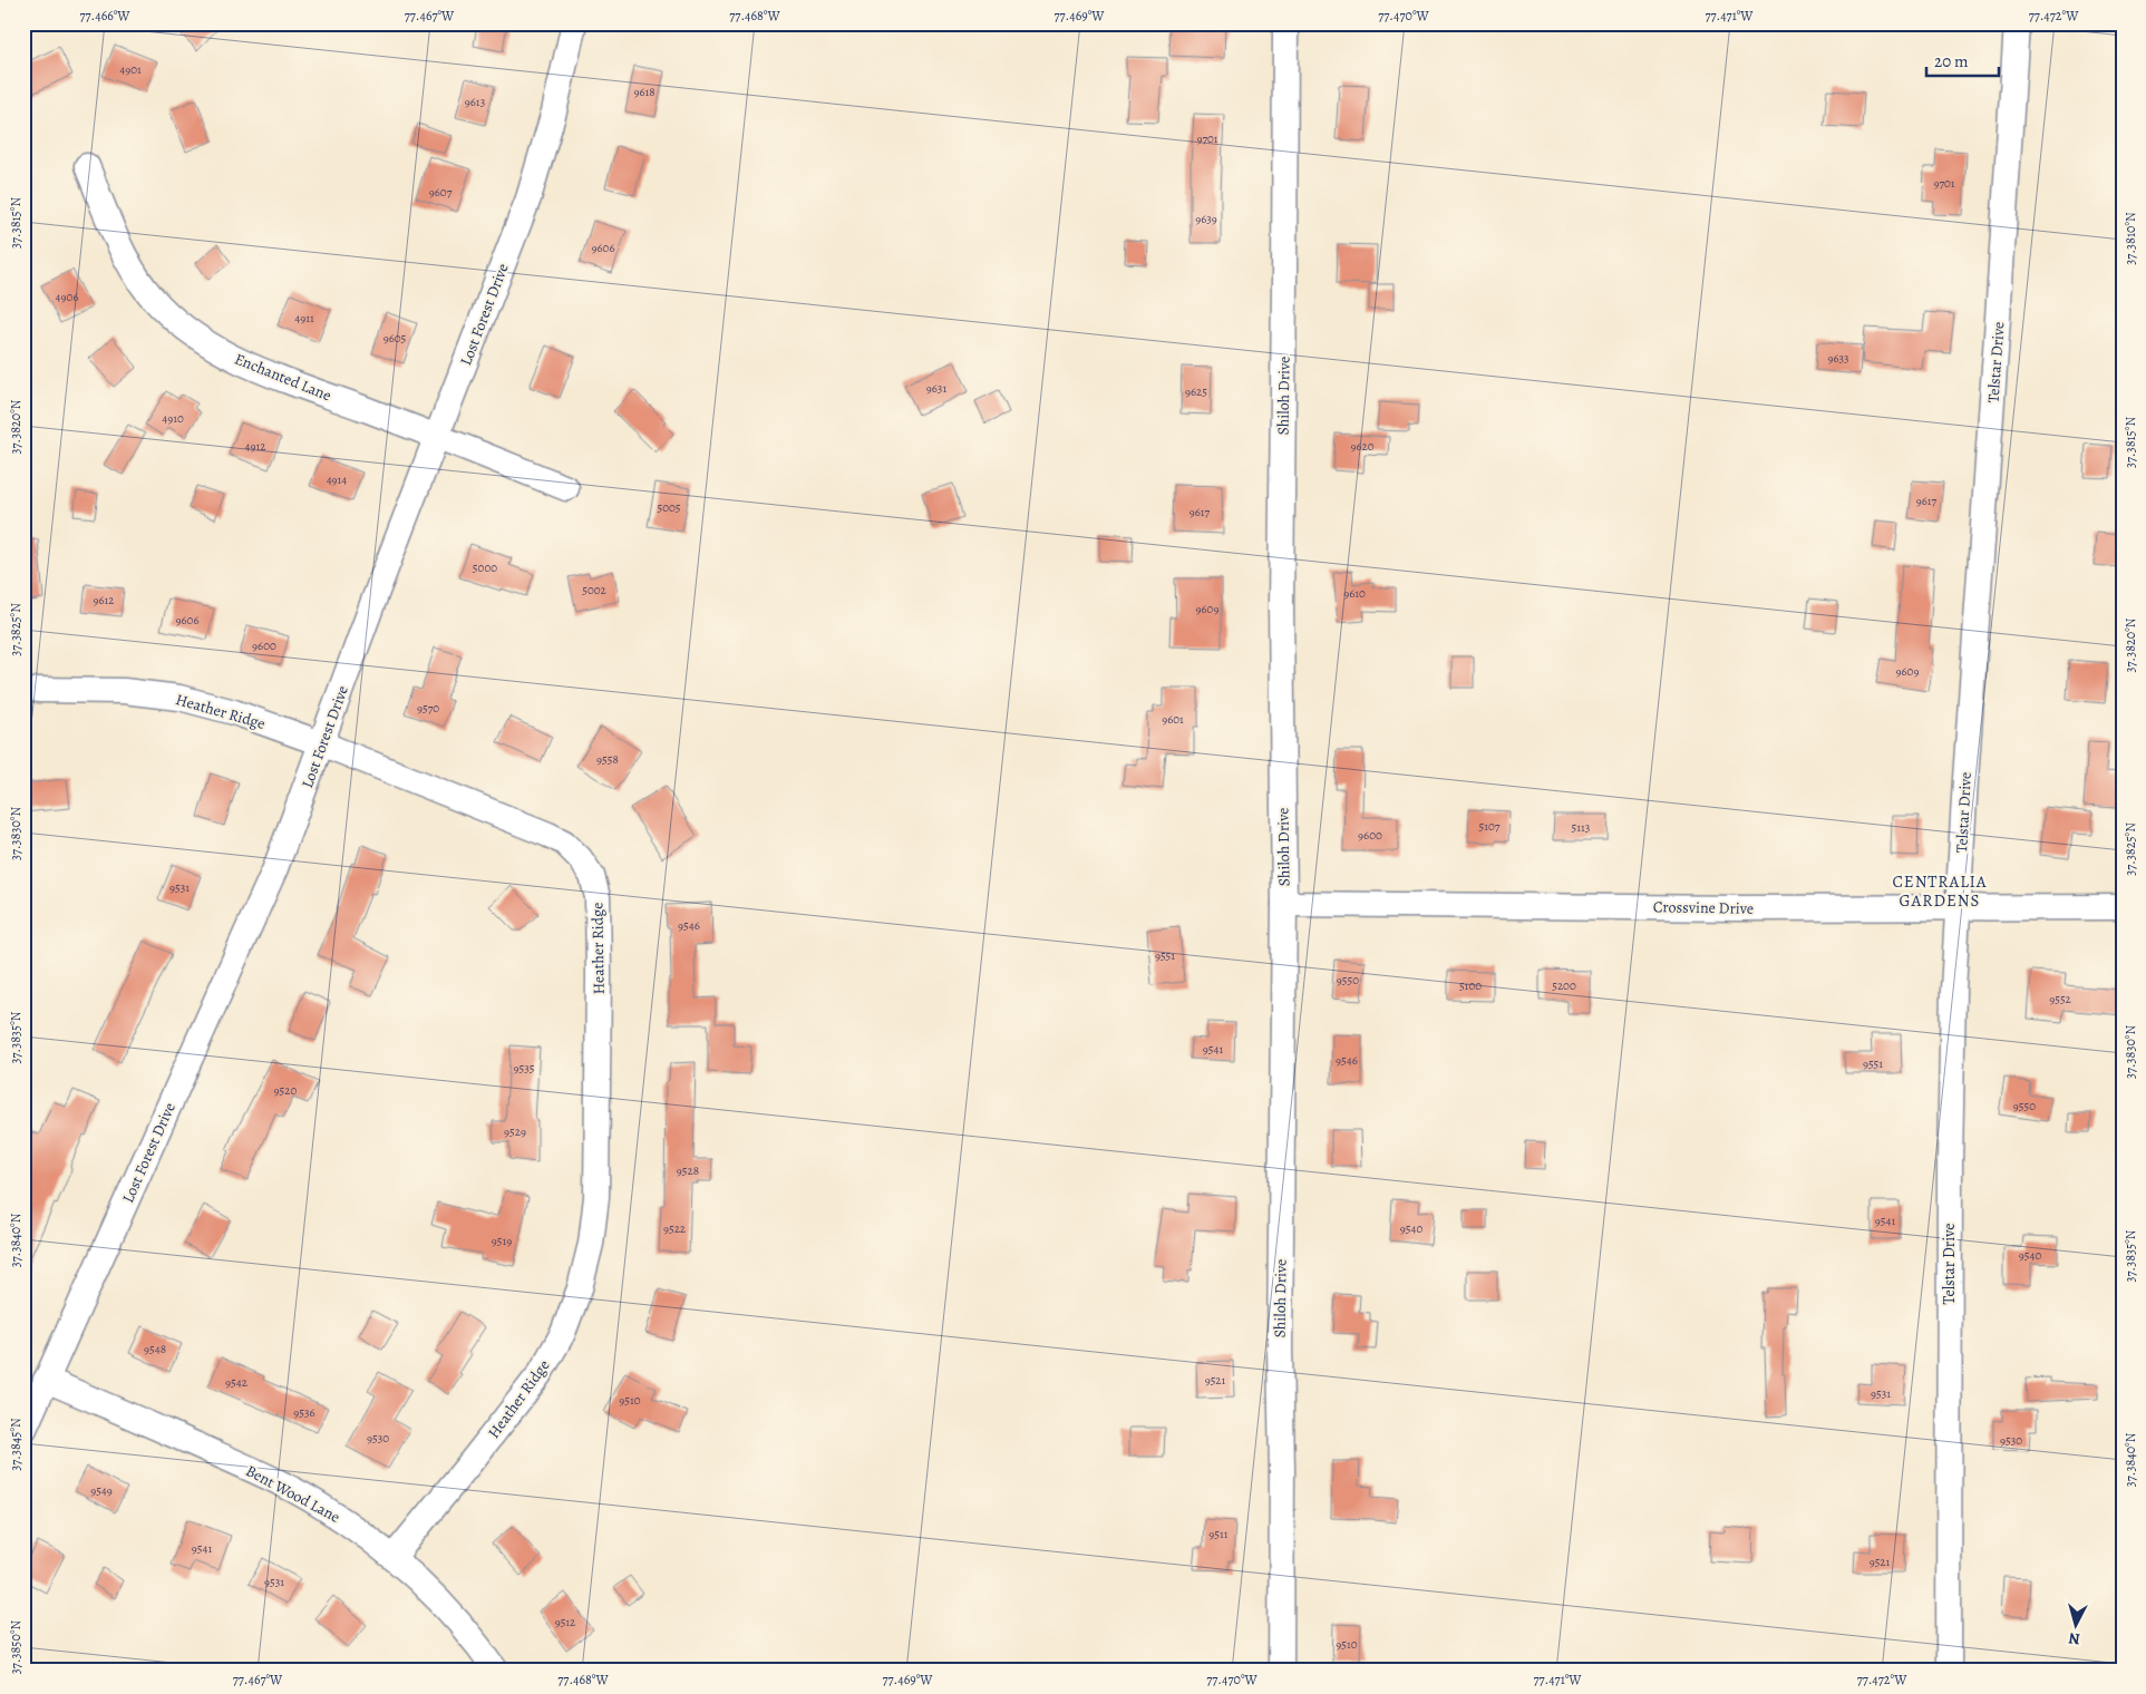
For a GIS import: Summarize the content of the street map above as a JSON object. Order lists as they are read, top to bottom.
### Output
{
  "streets": {
    "street": [
      "Lost Forest Drive",
      "Telstar Drive",
      "Enchanted Lane",
      "Shiloh Drive",
      "Heather Ridge",
      "Crossvine Drive",
      "Bent Wood Lane"
    ]
  },
  "crossings": [
    ["Lost Forest Drive", "Enchanted Lane"],
    ["Lost Forest Drive", "Heather Ridge"],
    ["Lost Forest Drive", "Bent Wood Lane"],
    ["Telstar Drive", "Crossvine Drive"],
    ["Shiloh Drive", "Crossvine Drive"],
    ["Heather Ridge", "Bent Wood Lane"]
  ],
  "districts": ["CENTRALIA GARDENS"],
  "house_numbers": [
    "4901",
    "9618",
    "9613",
    "9701",
    "9701",
    "9607",
    "9639",
    "9606",
    "4906",
    "4911",
    "9605",
    "9633",
    "9631",
    "9625",
    "4910",
    "4912",
    "9620",
    "4914",
    "9617",
    "5005",
    "9617",
    "5000",
    "5002",
    "9610",
    "9612",
    "9609",
    "9606",
    "9600",
    "9609",
    "9570",
    "9601",
    "9558",
    "5107",
    "5113",
    "9600",
    "9531",
    "9546",
    "9551",
    "9550",
    "5100",
    "5200",
    "9552",
    "9541",
    "9546",
    "9551",
    "9535",
    "9520",
    "9550",
    "9529",
    "9528",
    "9541",
    "9522",
    "9540",
    "9519",
    "9540",
    "9548",
    "9521",
    "9542",
    "9531",
    "9510",
    "9536",
    "9530",
    "9530",
    "9549",
    "9511",
    "9541",
    "9521",
    "9531",
    "9512",
    "9510"
  ],
  "scale_bar": "20 m",
  "north": "bottom",
  "coordinates": [
    "77.466°W",
    "77.467°W",
    "77.468°W",
    "77.469°W",
    "77.470°W",
    "77.471°W",
    "77.472°W",
    "37.3815°N",
    "37.3810°N",
    "37.3820°N",
    "37.3825°N",
    "37.3830°N",
    "37.3835°N",
    "37.3840°N",
    "37.3845°N",
    "37.3850°N"
  ]
}
